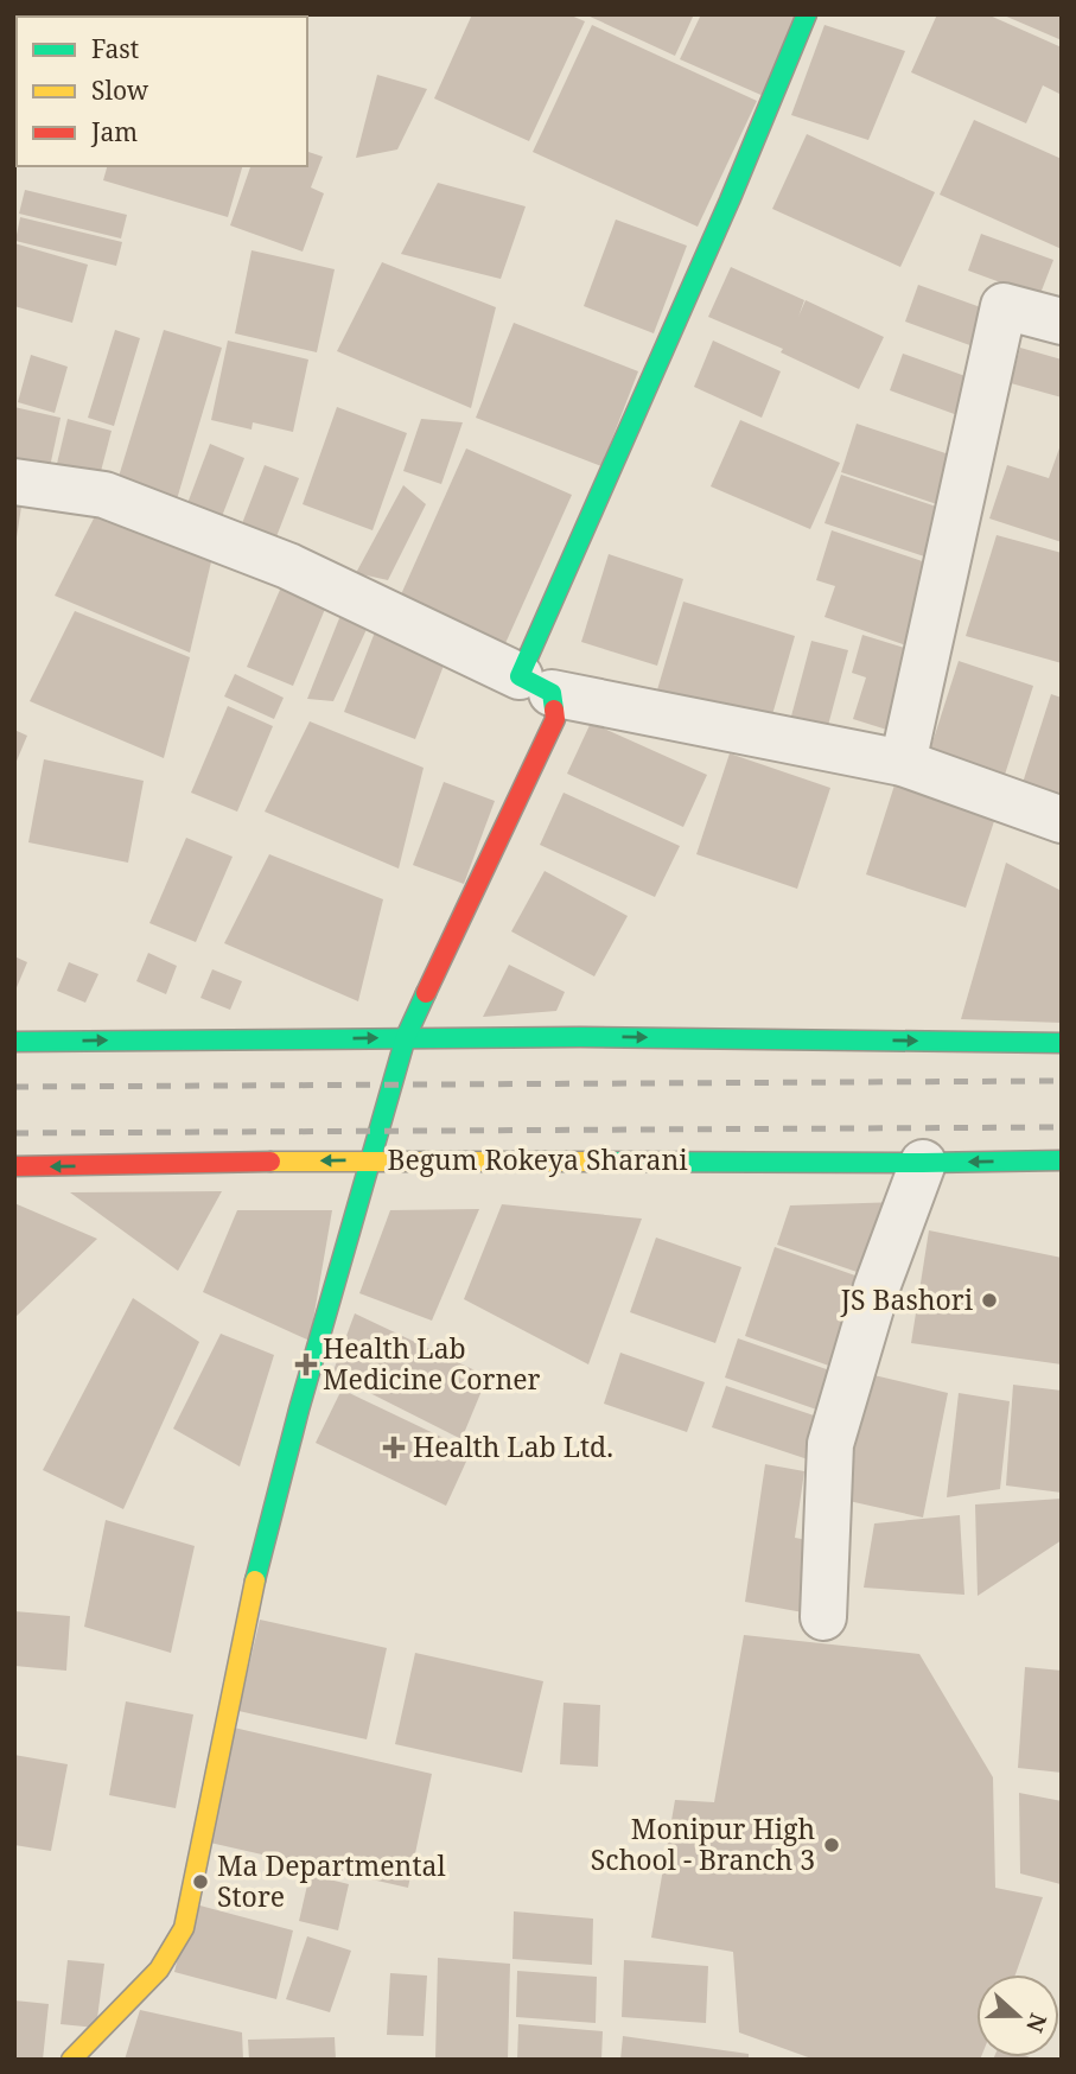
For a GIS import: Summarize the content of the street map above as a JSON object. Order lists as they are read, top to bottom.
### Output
{
  "streets": {
    "street": ["Begum Rokeya Sharani"]
  },
  "places": {
    "other": ["JS Bashori", "Monipur High School - Branch 3", "Ma Departmental Store"],
    "health": ["Health Lab Medicine Corner", "Health Lab Ltd."]
  },
  "legend": ["Fast", "Slow", "Jam"],
  "north": "right"
}
